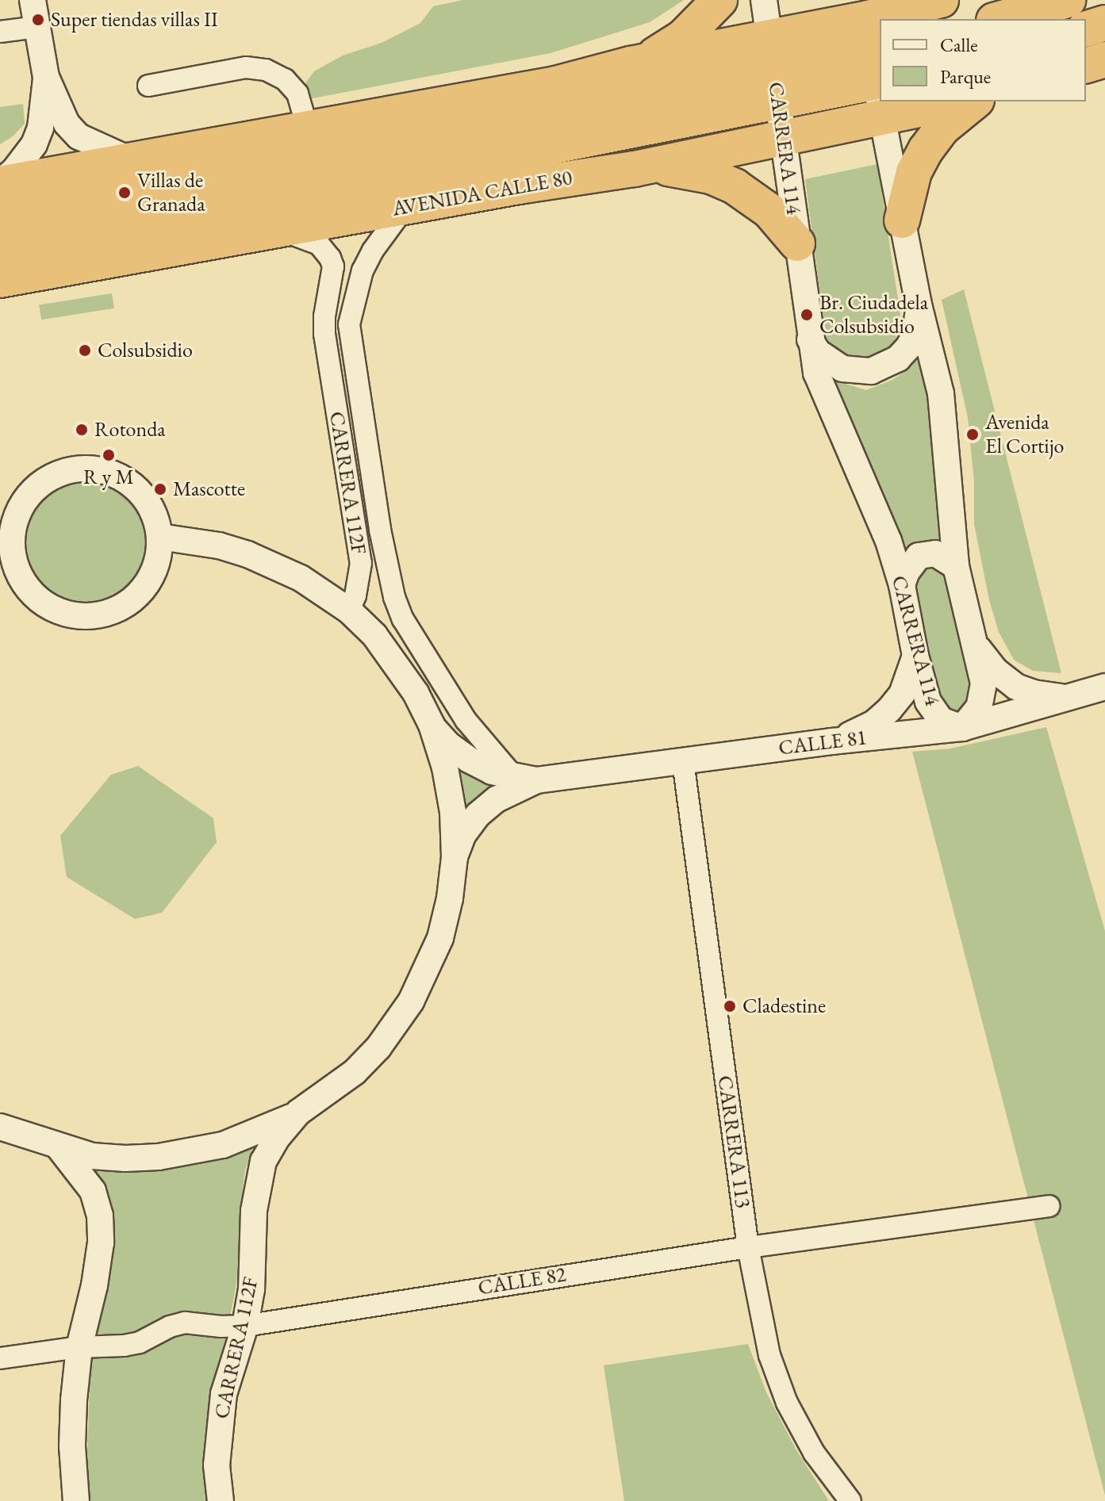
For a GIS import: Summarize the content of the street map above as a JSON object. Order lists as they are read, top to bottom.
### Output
{
  "streets": {
    "highway": ["AVENIDA CALLE 80"],
    "street": [
      "CARRERA 114",
      "CARRERA 112F",
      "CALLE 81",
      "CARRERA 113",
      "CALLE 82"
    ]
  },
  "crossings": [
    ["CARRERA 114", "AVENIDA CALLE 80"],
    ["CARRERA 114", "CALLE 81"],
    ["AVENIDA CALLE 80", "CARRERA 112F"],
    ["CARRERA 112F", "CALLE 81"],
    ["CARRERA 112F", "CALLE 82"],
    ["CALLE 81", "CARRERA 113"],
    ["CARRERA 113", "CALLE 82"]
  ],
  "places": [
    "Super tiendas villas II",
    "Villas de Granada",
    "Br. Ciudadela Colsubsidio",
    "Colsubsidio",
    "Rotonda",
    "Avenida El Cortijo",
    "R y M",
    "Mascotte",
    "Cladestine"
  ],
  "legend": ["Calle", "Parque"]
}
